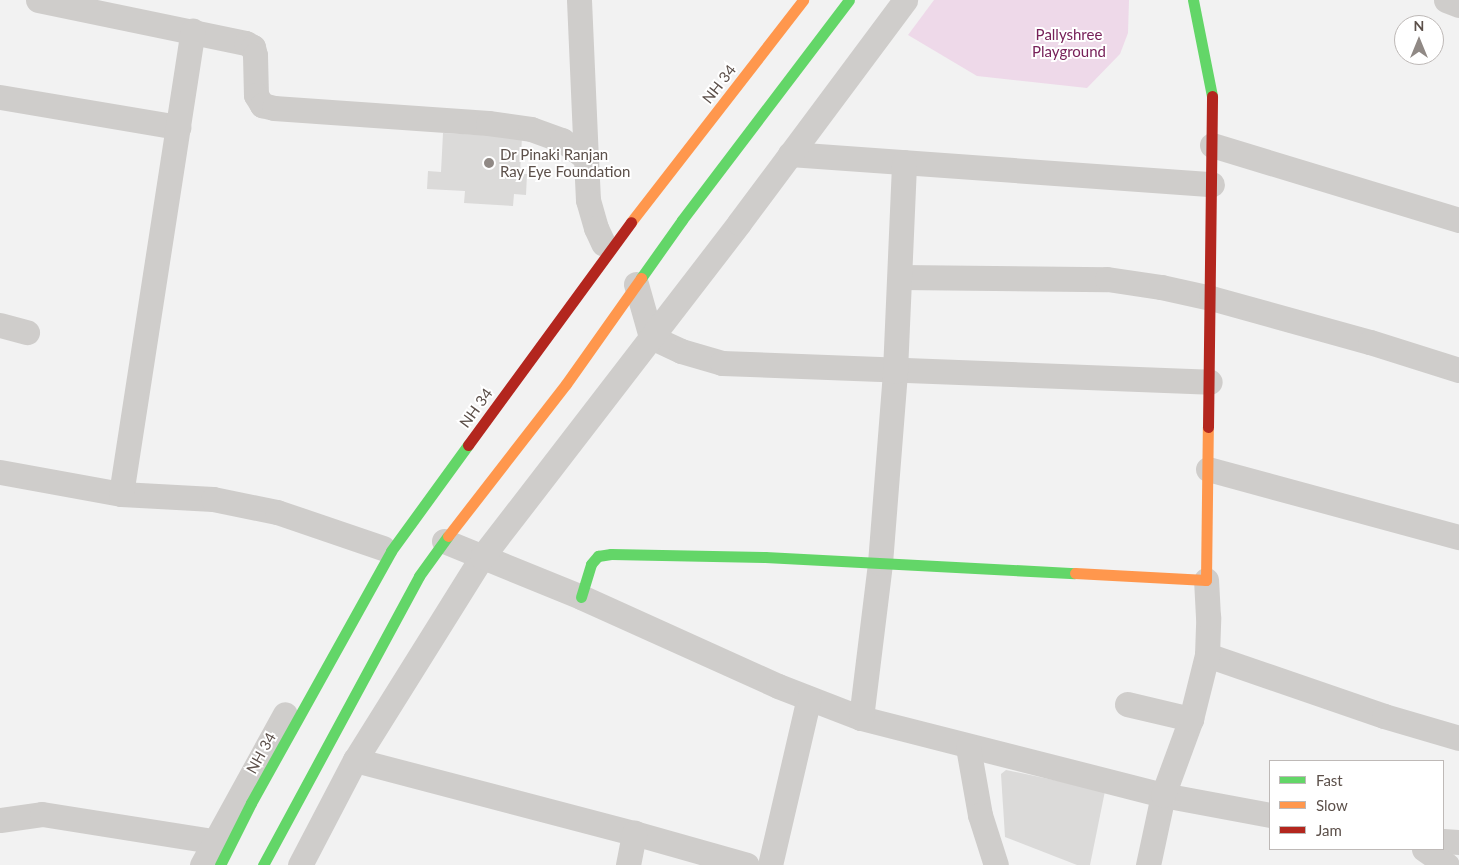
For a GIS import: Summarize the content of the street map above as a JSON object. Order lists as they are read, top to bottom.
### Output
{
  "streets": {
    "main road": ["NH 34"]
  },
  "parks": ["Pallyshree Playground"],
  "places": ["Dr Pinaki Ranjan Ray Eye Foundation"],
  "legend": ["Fast", "Slow", "Jam"],
  "north": "top"
}
